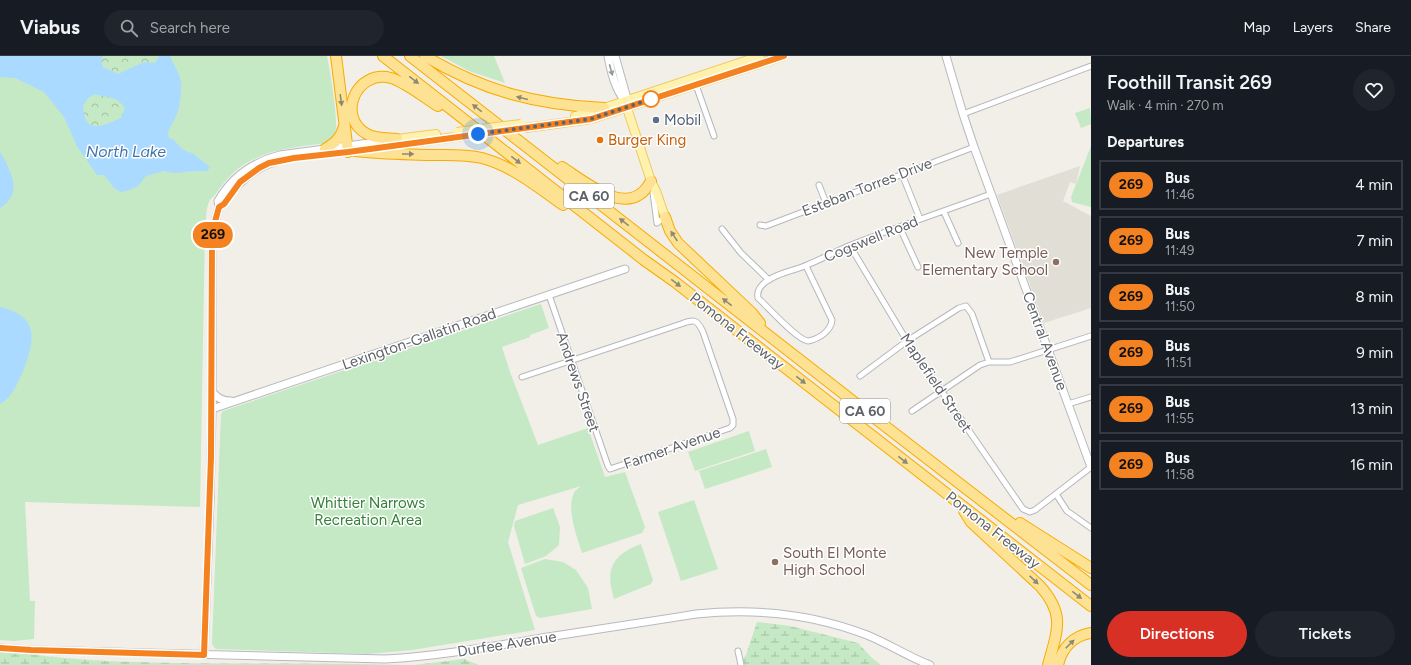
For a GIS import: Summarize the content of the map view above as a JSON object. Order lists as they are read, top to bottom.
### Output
{
  "streets": {
    "highway": ["CA 60", "Pomona Freeway"],
    "main road": ["Lexington-Gallatin Road", "Central Avenue", "Durfee Avenue"],
    "street": [
      "Esteban Torres Drive",
      "Cogswell Road",
      "Andrews Street",
      "Maplefield Street",
      "Farmer Avenue"
    ]
  },
  "crossings": [
    ["Esteban Torres Drive", "Central Avenue"],
    ["Cogswell Road", "Central Avenue"],
    ["Cogswell Road", "Maplefield Street"],
    ["Lexington-Gallatin Road", "Andrews Street"],
    ["Andrews Street", "Farmer Avenue"]
  ],
  "water": ["North Lake"],
  "parks": ["Whittier Narrows Recreation Area"],
  "places": [
    "Mobil",
    "Burger King",
    "New Temple Elementary School",
    "South El Monte High School"
  ],
  "lines": ["bus line 269"],
  "page": {
    "header": "Viabus",
    "search": "Search here",
    "nav": ["Map", "Layers", "Share"],
    "on_map": "269",
    "heading": [
      ["Foothill Transit 269", "Walk · 4 min · 270 m"],
      "Departures"
    ],
    "list": [
      {
        "mark": "269",
        "name": "Bus",
        "note": "11:46",
        "value": "4 min"
      },
      {
        "mark": "269",
        "name": "Bus",
        "note": "11:49",
        "value": "7 min"
      },
      {
        "mark": "269",
        "name": "Bus",
        "note": "11:50",
        "value": "8 min"
      },
      {
        "mark": "269",
        "name": "Bus",
        "note": "11:51",
        "value": "9 min"
      },
      {
        "mark": "269",
        "name": "Bus",
        "note": "11:55",
        "value": "13 min"
      },
      {
        "mark": "269",
        "name": "Bus",
        "note": "11:58",
        "value": "16 min"
      }
    ],
    "buttons": ["Directions", "Tickets"]
  }
}
